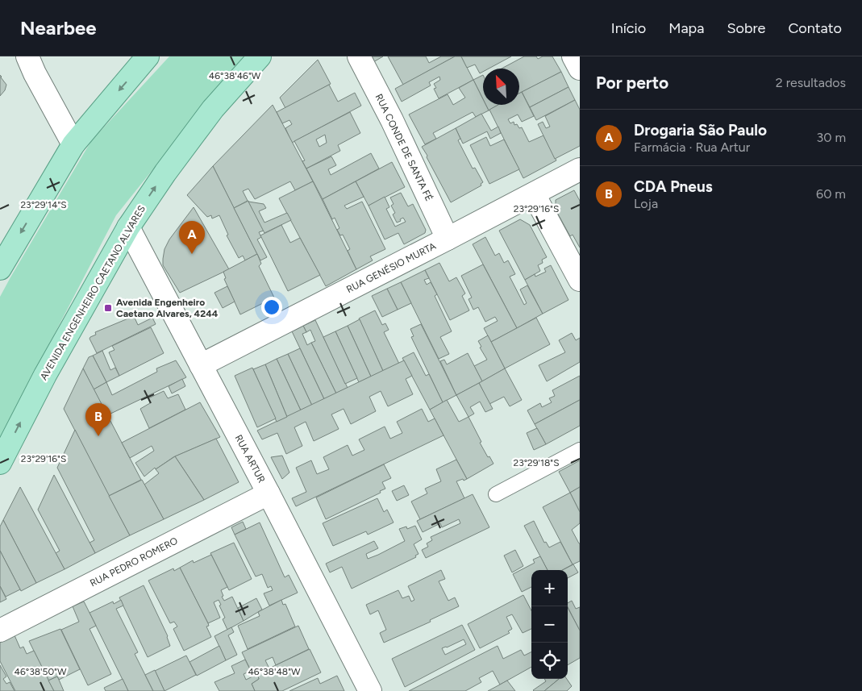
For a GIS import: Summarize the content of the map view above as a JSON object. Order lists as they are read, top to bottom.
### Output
{
  "streets": {
    "main road": ["AVENIDA ENGENHEIRO CAETANO ALVARES"],
    "street": [
      "RUA CONDE DE SANTA FÉ",
      "RUA GENÉSIO MURTA",
      "RUA ARTUR",
      "RUA PEDRO ROMERO"
    ]
  },
  "crossings": [
    ["RUA CONDE DE SANTA FÉ", "RUA GENÉSIO MURTA"],
    ["RUA GENÉSIO MURTA", "RUA ARTUR"],
    ["AVENIDA ENGENHEIRO CAETANO ALVARES", "RUA ARTUR"],
    ["RUA ARTUR", "RUA PEDRO ROMERO"]
  ],
  "places": {
    "transit": ["Avenida Engenheiro Caetano Alvares, 4244"]
  },
  "north": "top left",
  "page": {
    "header": "Nearbee",
    "nav": [
      "Início",
      "Mapa",
      "Sobre",
      "Contato"
    ],
    "heading": ["Por perto", "2 resultados"],
    "list": [
      {
        "mark": "A",
        "name": "Drogaria São Paulo",
        "note": "Farmácia · Rua Artur",
        "value": "30 m"
      },
      {
        "mark": "B",
        "name": "CDA Pneus",
        "note": "Loja",
        "value": "60 m"
      }
    ],
    "pins": ["A", "B"],
    "map_buttons": ["+", "−"]
  },
  "coordinates": [
    "46°38'46\"W",
    "23°29'14\"S",
    "23°29'16\"S",
    "23°29'18\"S",
    "46°38'50\"W",
    "46°38'48\"W"
  ]
}
